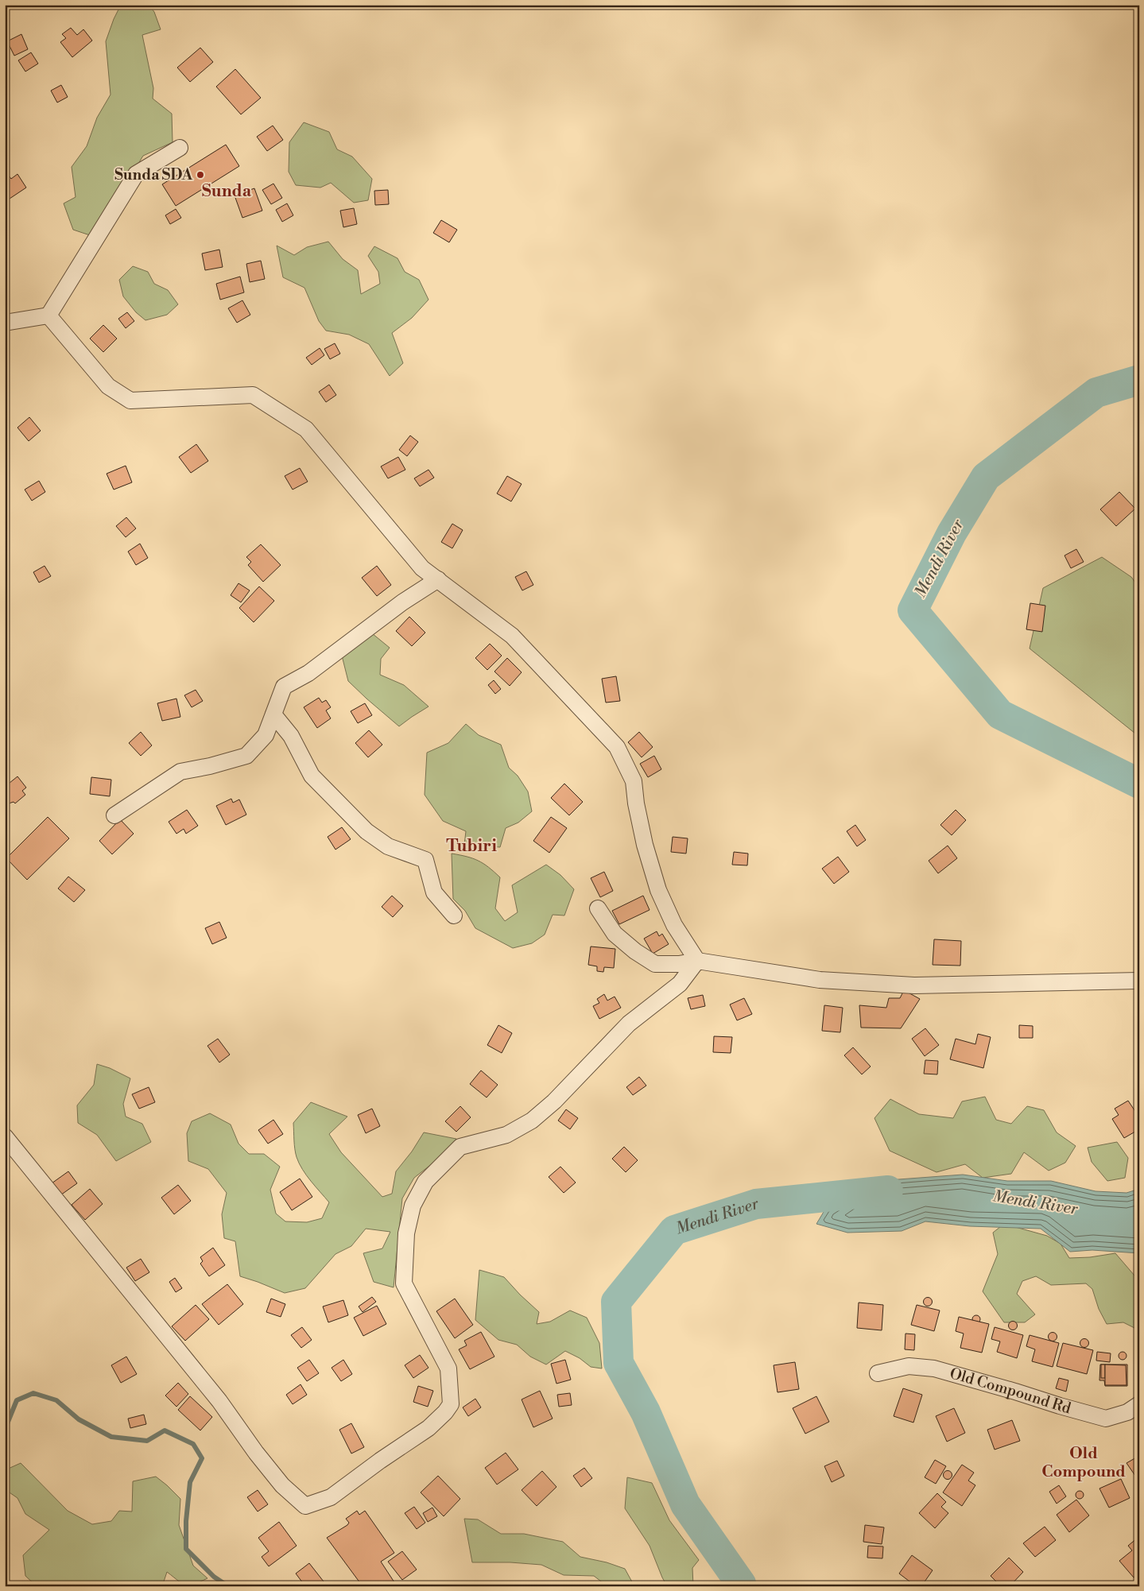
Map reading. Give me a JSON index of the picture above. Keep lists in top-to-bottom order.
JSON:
{
  "streets": {
    "street": ["Old Compound Rd"]
  },
  "districts": ["Sunda", "Tubiri", "Old Compound"],
  "water": ["Mendi River"],
  "places": ["Sunda SDA"]
}
